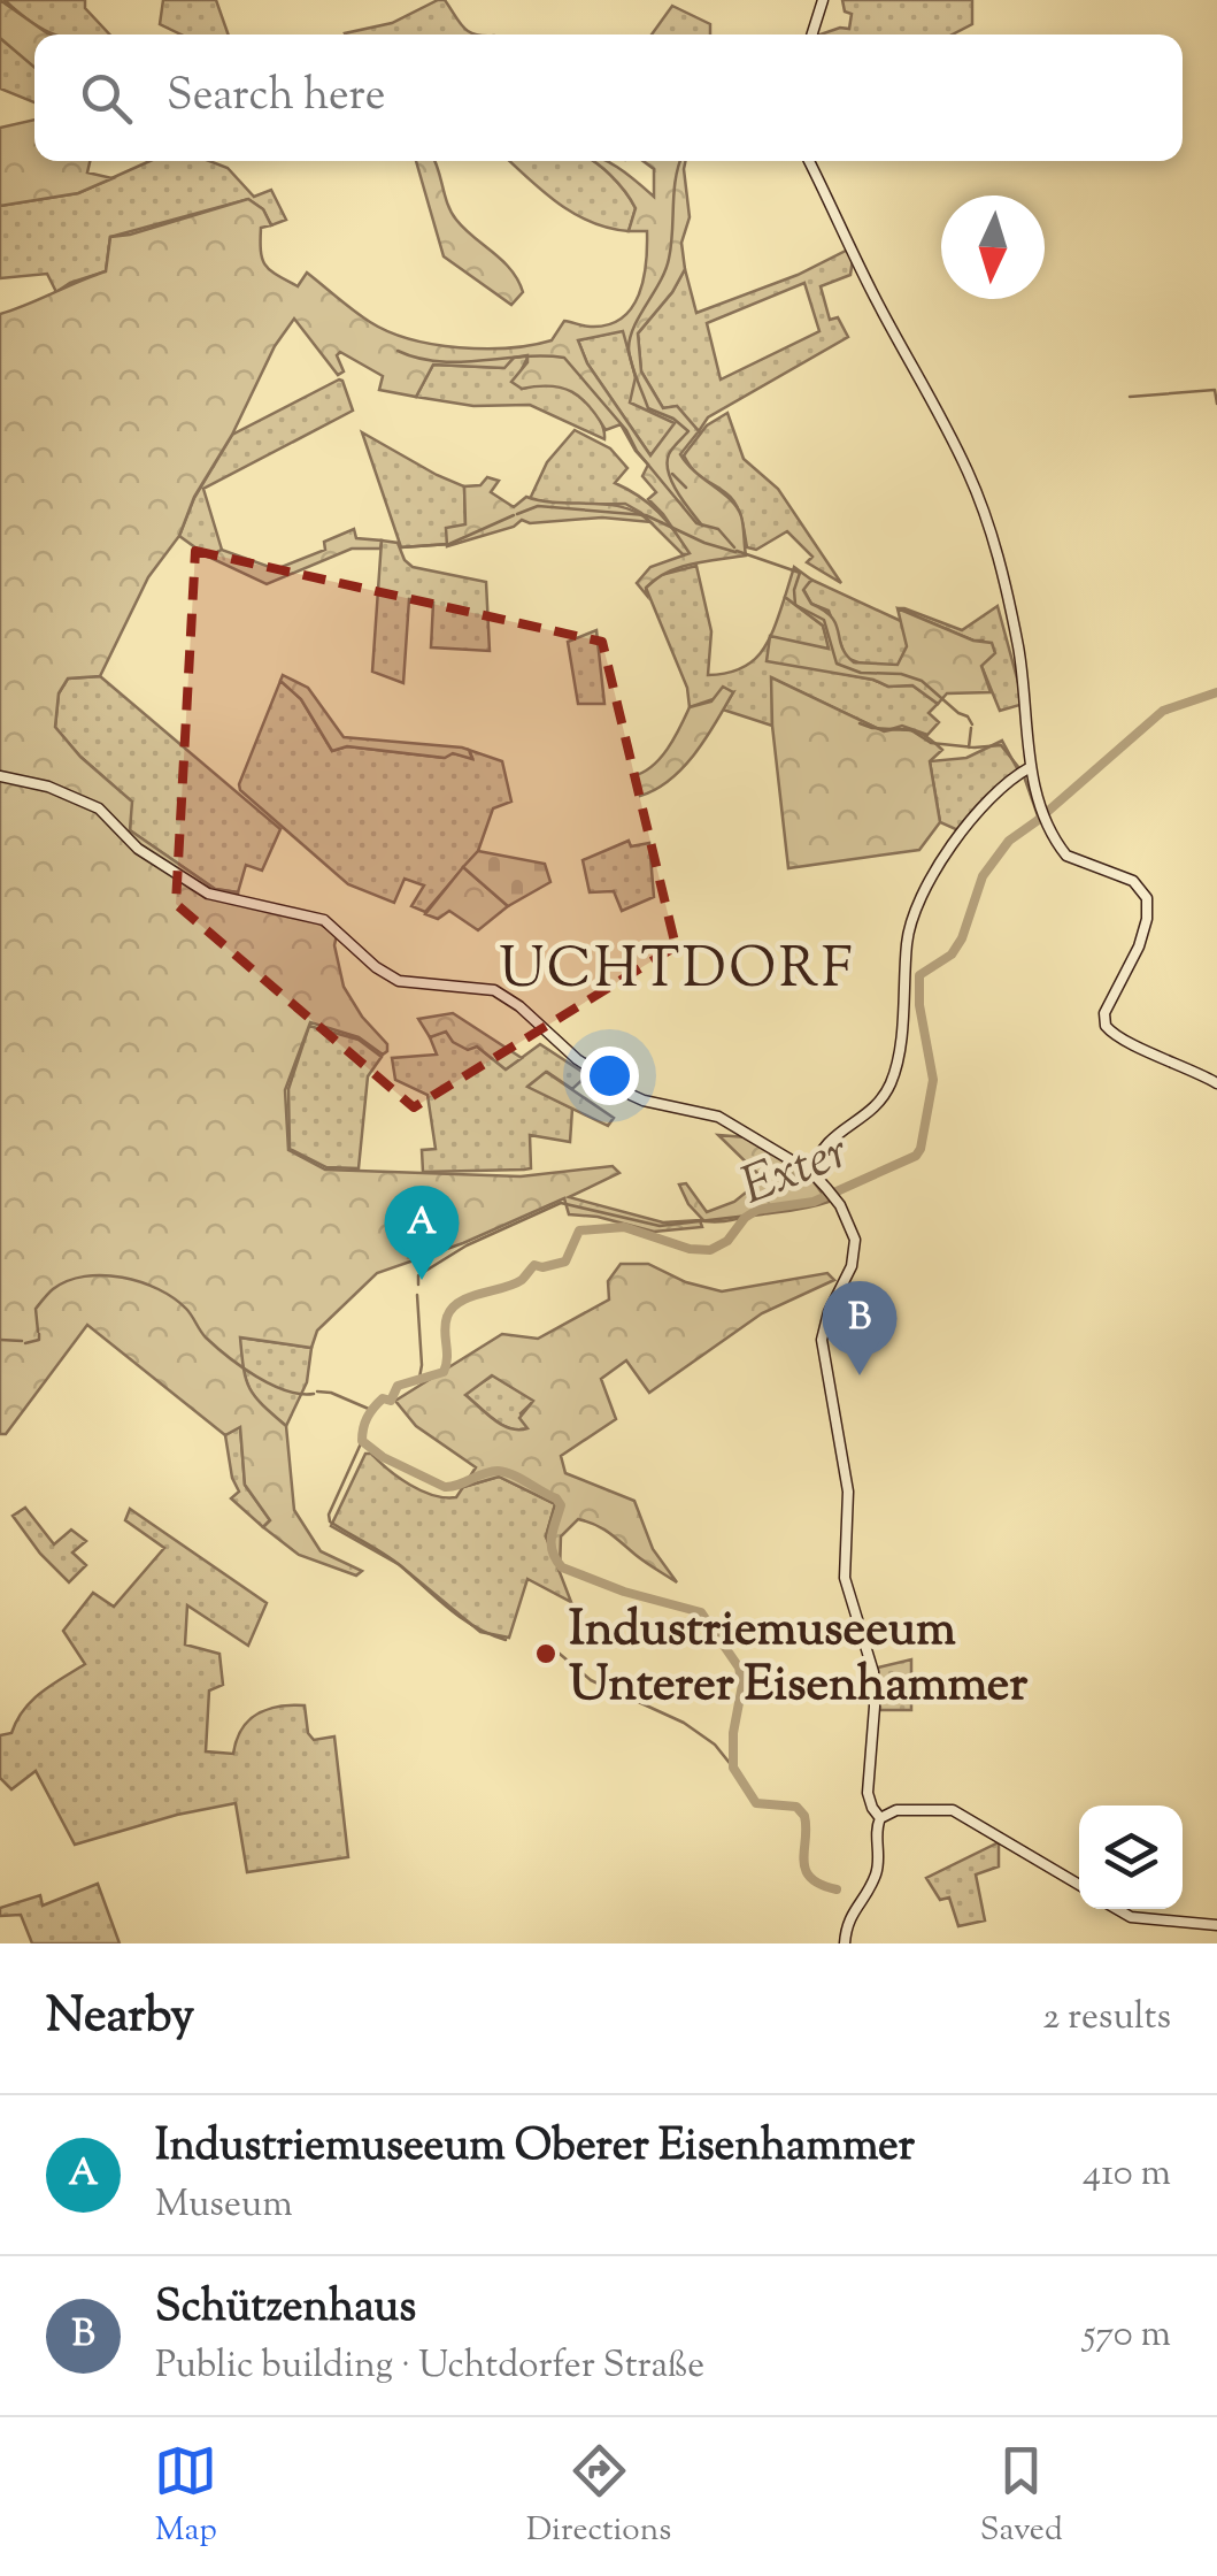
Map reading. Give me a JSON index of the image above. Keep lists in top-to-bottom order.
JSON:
{
  "districts": ["UCHTDORF"],
  "water": ["Exter"],
  "places": ["Industriemuseeum Unterer Eisenhammer"],
  "north": "bottom",
  "page": {
    "search": "Search here",
    "pins": ["A", "B"],
    "heading": ["Nearby", "2 results"],
    "list": [
      {
        "mark": "A",
        "name": "Industriemuseeum Oberer Eisenhammer",
        "note": "Museum",
        "value": "410 m"
      },
      {
        "mark": "B",
        "name": "Schützenhaus",
        "note": "Public building · Uchtdorfer Straße",
        "value": "570 m"
      }
    ],
    "nav": ["Map", "Directions", "Saved"]
  }
}
